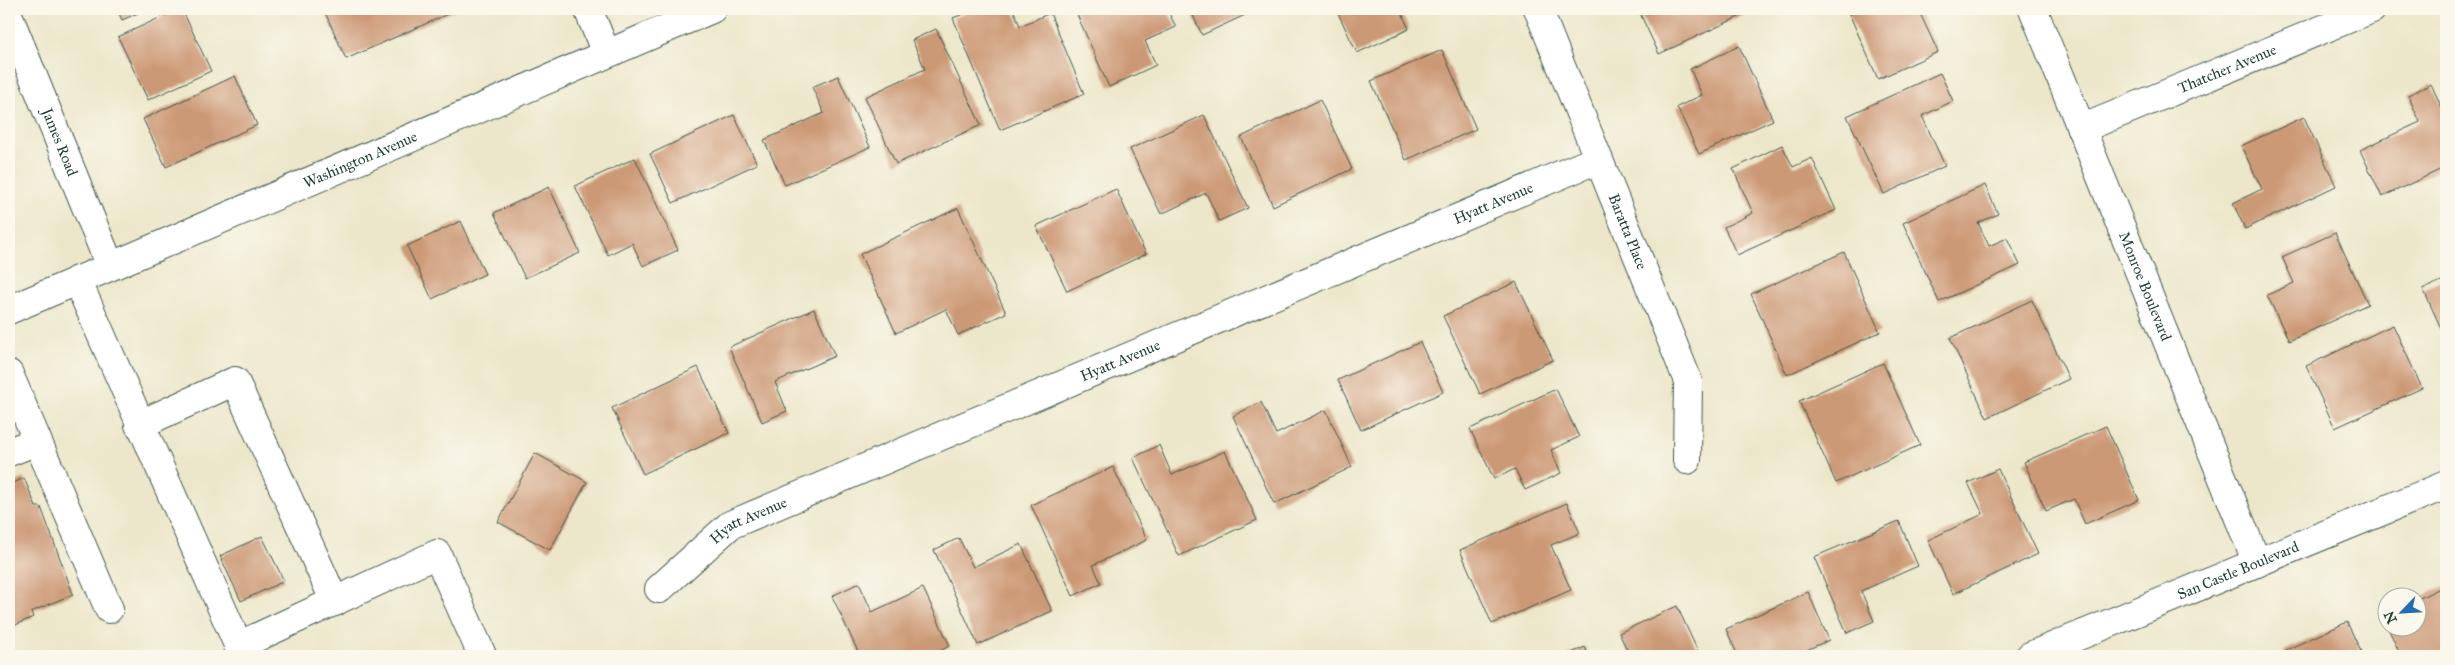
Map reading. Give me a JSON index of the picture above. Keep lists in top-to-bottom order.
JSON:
{
  "streets": {
    "street": [
      "Thatcher Avenue",
      "James Road",
      "Washington Avenue",
      "Hyatt Avenue",
      "Baratta Place",
      "Monroe Boulevard",
      "San Castle Boulevard"
    ]
  },
  "crossings": [
    ["Thatcher Avenue", "Monroe Boulevard"],
    ["James Road", "Washington Avenue"],
    ["Hyatt Avenue", "Baratta Place"],
    ["Monroe Boulevard", "San Castle Boulevard"]
  ],
  "north": "bottom left"
}
